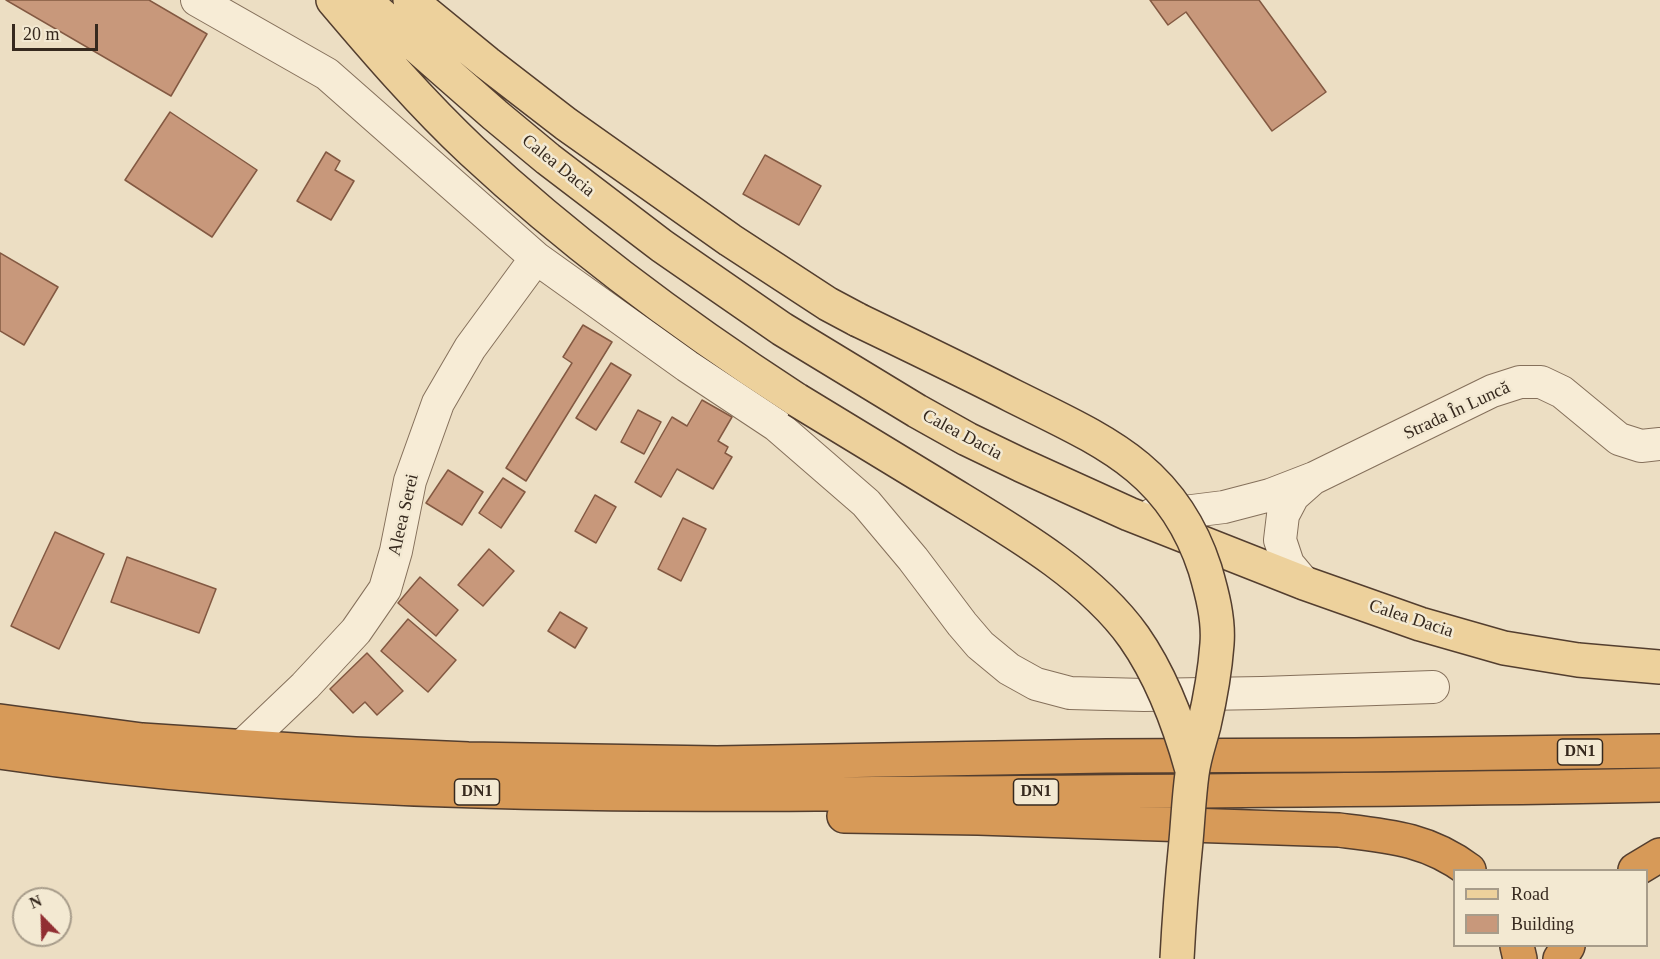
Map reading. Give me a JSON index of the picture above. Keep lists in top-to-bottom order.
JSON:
{
  "streets": {
    "highway": ["DN1"],
    "main road": ["Calea Dacia"],
    "street": ["Strada În Luncă", "Aleea Serei"]
  },
  "crossings": [
    ["Calea Dacia", "Strada În Luncă"],
    ["Aleea Serei", "DN1"]
  ],
  "legend": ["Road", "Building"],
  "scale_bar": "20 m",
  "north": "top left"
}
